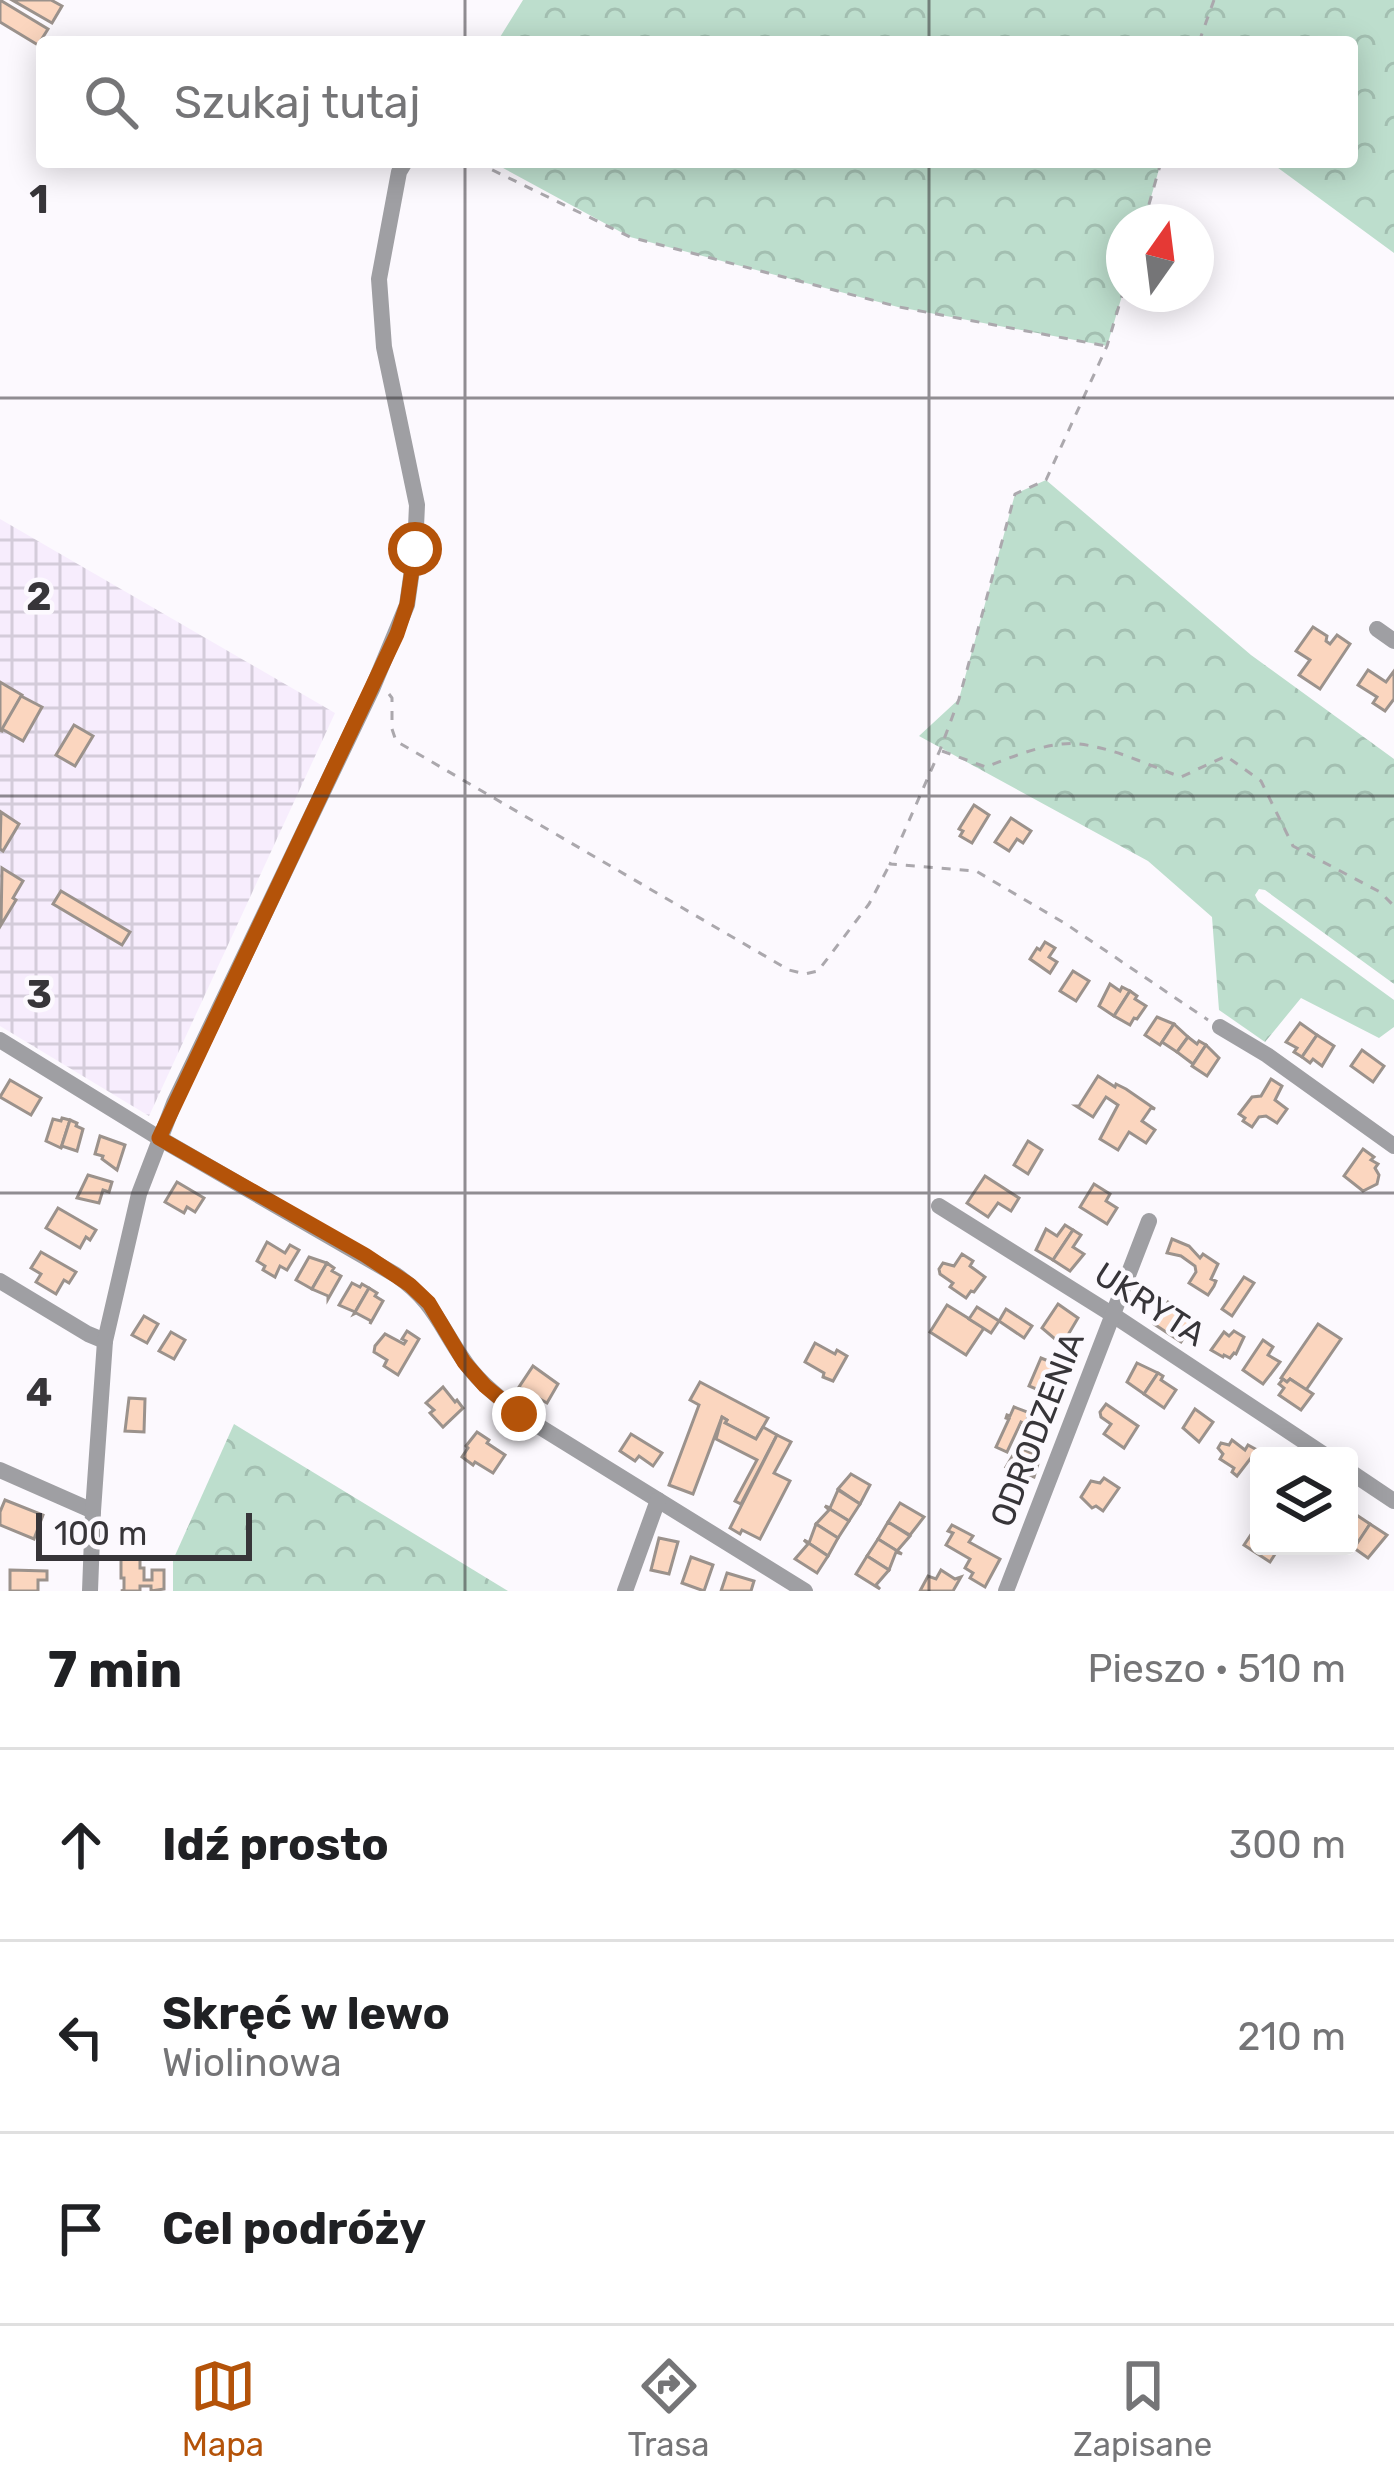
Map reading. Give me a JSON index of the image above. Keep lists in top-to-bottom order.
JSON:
{
  "streets": {
    "street": ["UKRYTA", "ODRODZENIA"]
  },
  "crossings": [
    ["UKRYTA", "ODRODZENIA"]
  ],
  "scale_bar": "100 m",
  "north": "top",
  "page": {
    "search": "Szukaj tutaj",
    "scale": "100 m",
    "heading": ["7 min", "Pieszo · 510 m"],
    "list": [
      ["Idź prosto", "300 m"],
      ["Skręć w lewo", "Wiolinowa", "210 m"],
      "Cel podróży"
    ],
    "nav": ["Mapa", "Trasa", "Zapisane"]
  },
  "grid": {
    "rows": [
      "1",
      "2",
      "3",
      "4"
    ]
  }
}
